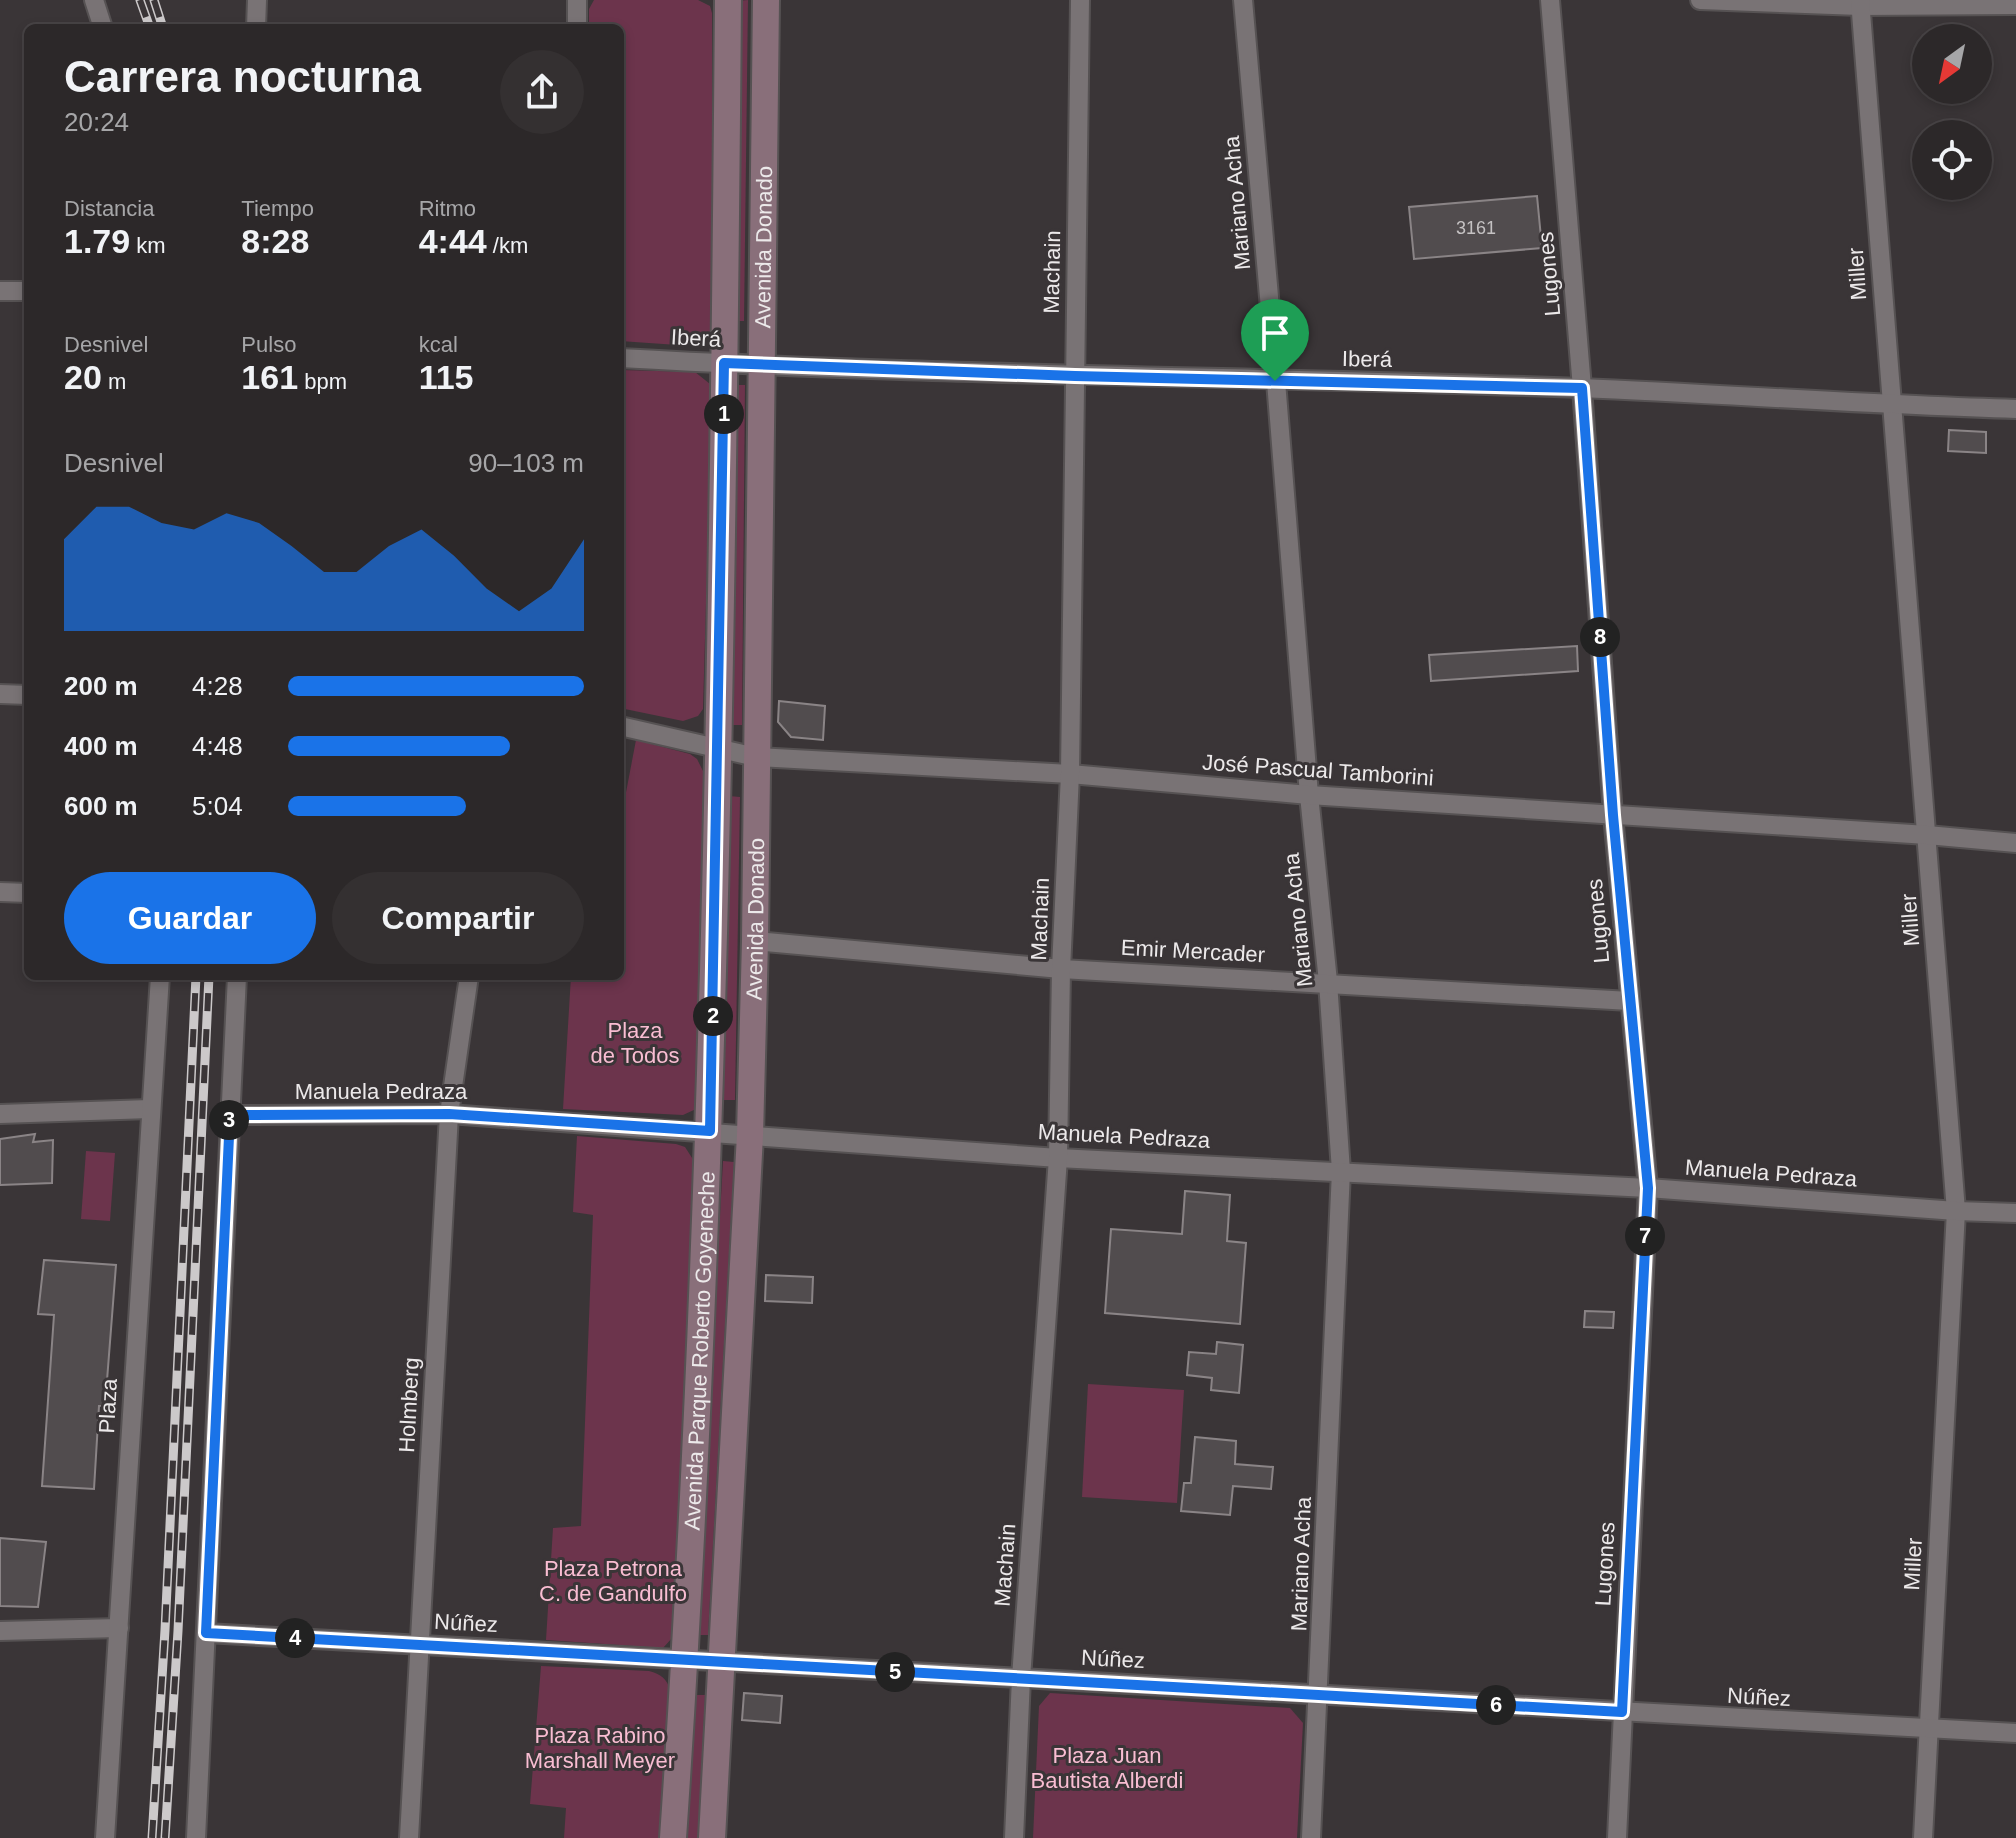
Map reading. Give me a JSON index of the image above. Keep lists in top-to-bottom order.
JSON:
{
  "streets": {
    "main road": ["Avenida Donado", "Avenida Parque Roberto Goyeneche"],
    "street": [
      "Mariano Acha",
      "Machain",
      "Lugones",
      "Miller",
      "Iberá",
      "José Pascual Tamborini",
      "Emir Mercader",
      "Manuela Pedraza",
      "Holmberg",
      "Plaza",
      "Núñez"
    ]
  },
  "crossings": [
    ["Mariano Acha", "Iberá"],
    ["Mariano Acha", "José Pascual Tamborini"],
    ["Mariano Acha", "Emir Mercader"],
    ["Mariano Acha", "Manuela Pedraza"],
    ["Mariano Acha", "Núñez"],
    ["Avenida Donado", "Iberá"],
    ["Avenida Donado", "José Pascual Tamborini"],
    ["Avenida Donado", "Emir Mercader"],
    ["Avenida Donado", "Manuela Pedraza"],
    ["Avenida Donado", "Núñez"],
    ["Machain", "Iberá"],
    ["Machain", "José Pascual Tamborini"],
    ["Machain", "Emir Mercader"],
    ["Machain", "Manuela Pedraza"],
    ["Machain", "Núñez"],
    ["Lugones", "Iberá"],
    ["Lugones", "José Pascual Tamborini"],
    ["Lugones", "Emir Mercader"],
    ["Lugones", "Manuela Pedraza"],
    ["Lugones", "Núñez"],
    ["Miller", "Iberá"],
    ["Miller", "José Pascual Tamborini"],
    ["Miller", "Manuela Pedraza"],
    ["Miller", "Núñez"],
    ["Iberá", "Avenida Parque Roberto Goyeneche"],
    ["José Pascual Tamborini", "Avenida Parque Roberto Goyeneche"],
    ["Manuela Pedraza", "Avenida Parque Roberto Goyeneche"],
    ["Manuela Pedraza", "Holmberg"],
    ["Avenida Parque Roberto Goyeneche", "Núñez"],
    ["Holmberg", "Núñez"]
  ],
  "parks": [
    "Plaza de Todos",
    "Plaza Petrona C. de Gandulfo",
    "Plaza Rabino Marshall Meyer",
    "Plaza Juan Bautista Alberdi"
  ],
  "house_numbers": ["3161"],
  "north": "bottom left",
  "page": {
    "heading": ["Carrera nocturna", "20:24"],
    "stats": [
      ["Distancia", "1.79 km"],
      ["Tiempo", "8:28"],
      ["Ritmo", "4:44 /km"],
      ["Desnivel", "20 m"],
      ["Pulso", "161 bpm"],
      ["kcal", "115"]
    ],
    "pins": [
      "1",
      "8",
      "2",
      "3",
      "7",
      "4",
      "5",
      "6"
    ],
    "chart": ["Desnivel", "90–103 m"],
    "list": [
      {
        "name": "200 m",
        "note": "4:28"
      },
      {
        "name": "400 m",
        "note": "4:48"
      },
      {
        "name": "600 m",
        "note": "5:04"
      }
    ],
    "buttons": ["Guardar", "Compartir"]
  }
}
